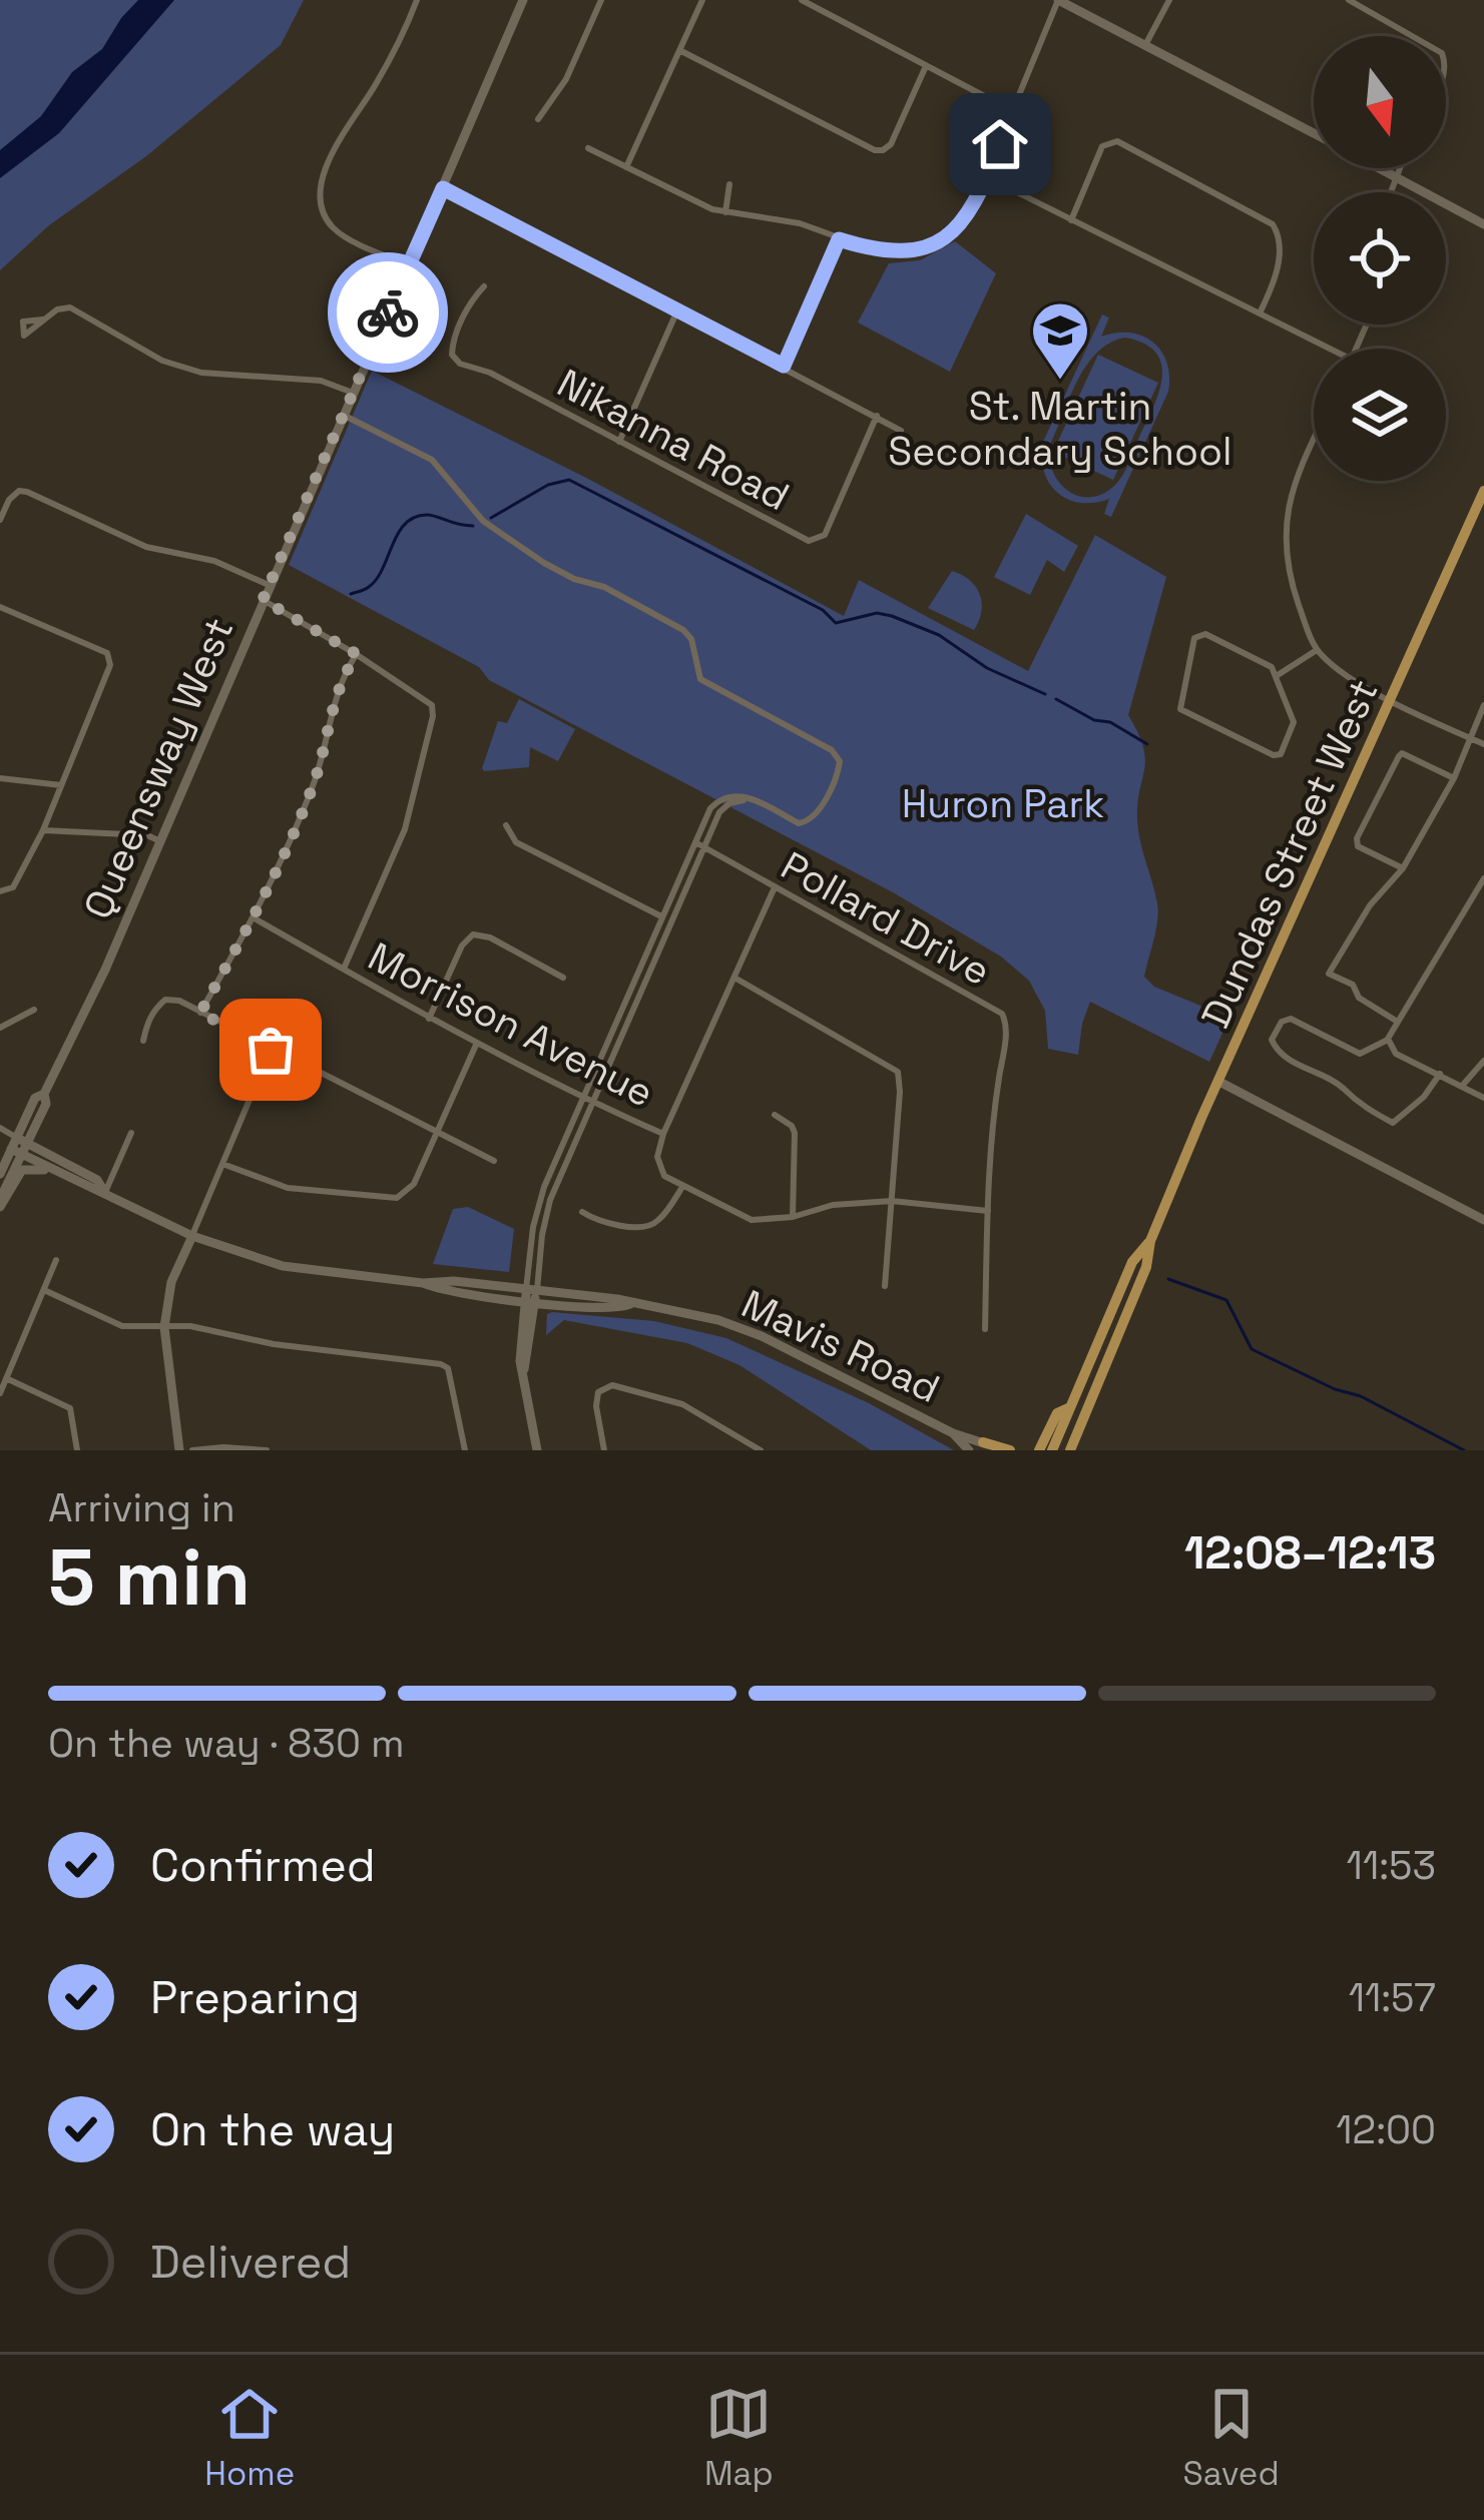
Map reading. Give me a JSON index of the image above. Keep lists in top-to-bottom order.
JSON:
{
  "streets": {
    "main road": ["Dundas Street West"],
    "street": [
      "Nikanna Road",
      "Queensway West",
      "Pollard Drive",
      "Morrison Avenue",
      "Mavis Road"
    ]
  },
  "crossings": [
    ["Queensway West", "Mavis Road"]
  ],
  "parks": ["Huron Park"],
  "places": {
    "school or university": ["St. Martin Secondary School"]
  },
  "north": "bottom",
  "page": {
    "heading": ["5 min", "Arriving in", "12:08–12:13"],
    "bar": "On the way · 830 m",
    "list": [
      ["Confirmed", "11:53"],
      ["Preparing", "11:57"],
      ["On the way", "12:00"],
      "Delivered"
    ],
    "tabs": ["Home", "Map", "Saved"]
  }
}
